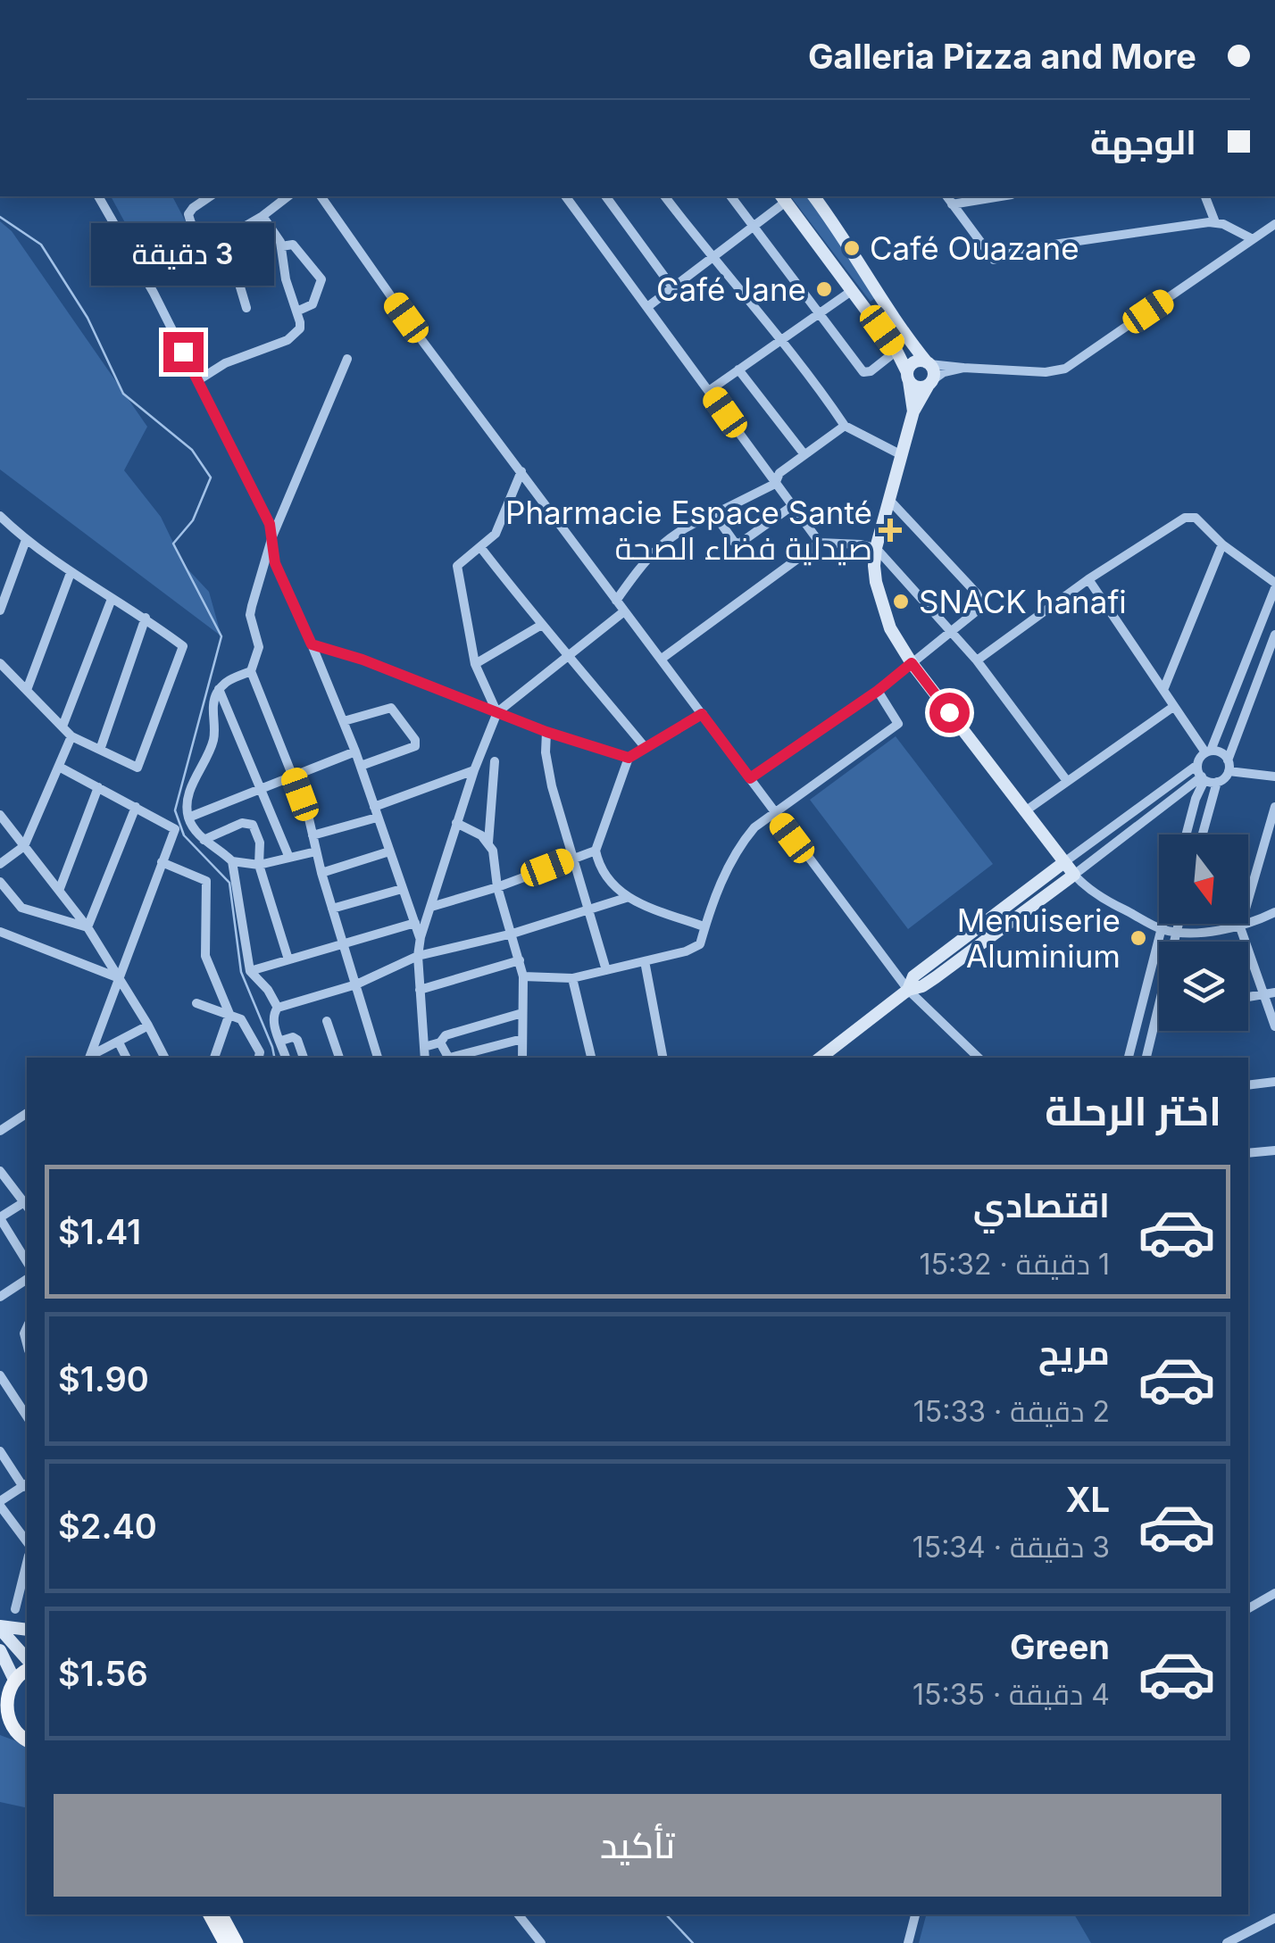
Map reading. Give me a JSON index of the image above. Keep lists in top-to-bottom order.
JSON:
{
  "places": {
    "other": [
      "Café Ouazane",
      "Café Jane",
      "SNACK hanafi",
      "Menuiserie Aluminium"
    ],
    "health": ["Pharmacie Espace Santé صيدلية فضاء الصحة"]
  },
  "north": "bottom",
  "page": {
    "banner": ["Galleria Pizza and More", "الوجهة"],
    "bubble": "3 دقيقة",
    "heading": "اختر الرحلة",
    "list": [
      {
        "name": "اقتصادي",
        "note": "1 دقيقة · 15:32",
        "value": "$1.41"
      },
      {
        "name": "مريح",
        "note": "2 دقيقة · 15:33",
        "value": "$1.90"
      },
      {
        "name": "XL",
        "note": "3 دقيقة · 15:34",
        "value": "$2.40"
      },
      {
        "name": "Green",
        "note": "4 دقيقة · 15:35",
        "value": "$1.56"
      }
    ],
    "buttons": "تأكيد"
  }
}
